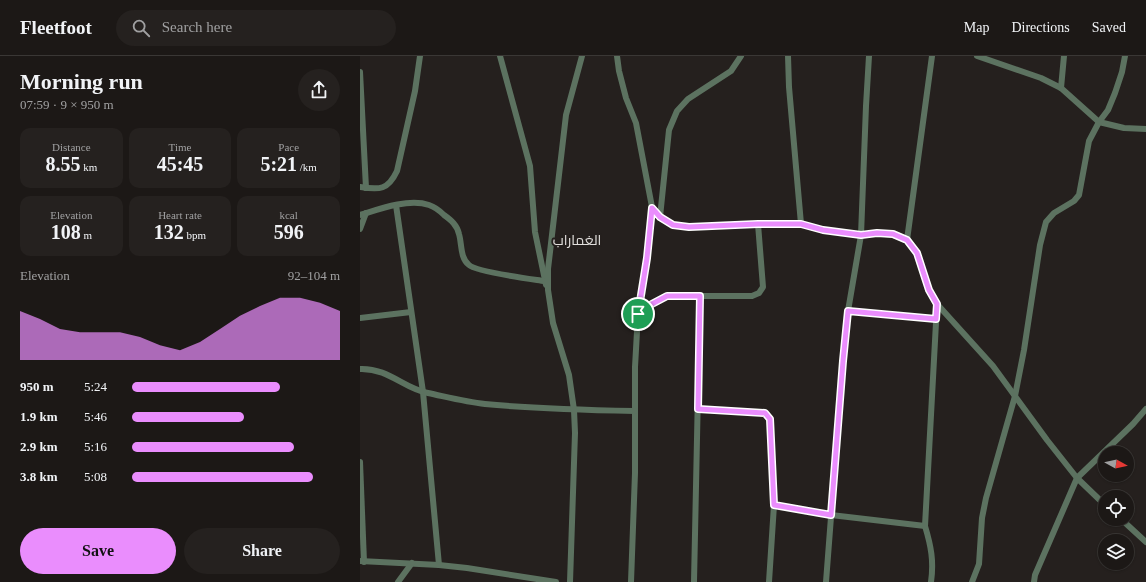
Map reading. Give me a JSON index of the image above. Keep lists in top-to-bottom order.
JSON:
{
  "districts": ["الغماراب"],
  "north": "right",
  "page": {
    "header": "Fleetfoot",
    "search": "Search here",
    "nav": ["Map", "Directions", "Saved"],
    "heading": ["Morning run", "07:59 · 9 × 950 m"],
    "stats": [
      ["Distance", "8.55 km"],
      ["Time", "45:45"],
      ["Pace", "5:21 /km"],
      ["Elevation", "108 m"],
      ["Heart rate", "132 bpm"],
      ["kcal", "596"]
    ],
    "chart": ["Elevation", "92–104 m"],
    "list": [
      {
        "name": "950 m",
        "note": "5:24"
      },
      {
        "name": "1.9 km",
        "note": "5:46"
      },
      {
        "name": "2.9 km",
        "note": "5:16"
      },
      {
        "name": "3.8 km",
        "note": "5:08"
      }
    ],
    "buttons": ["Save", "Share"]
  }
}
